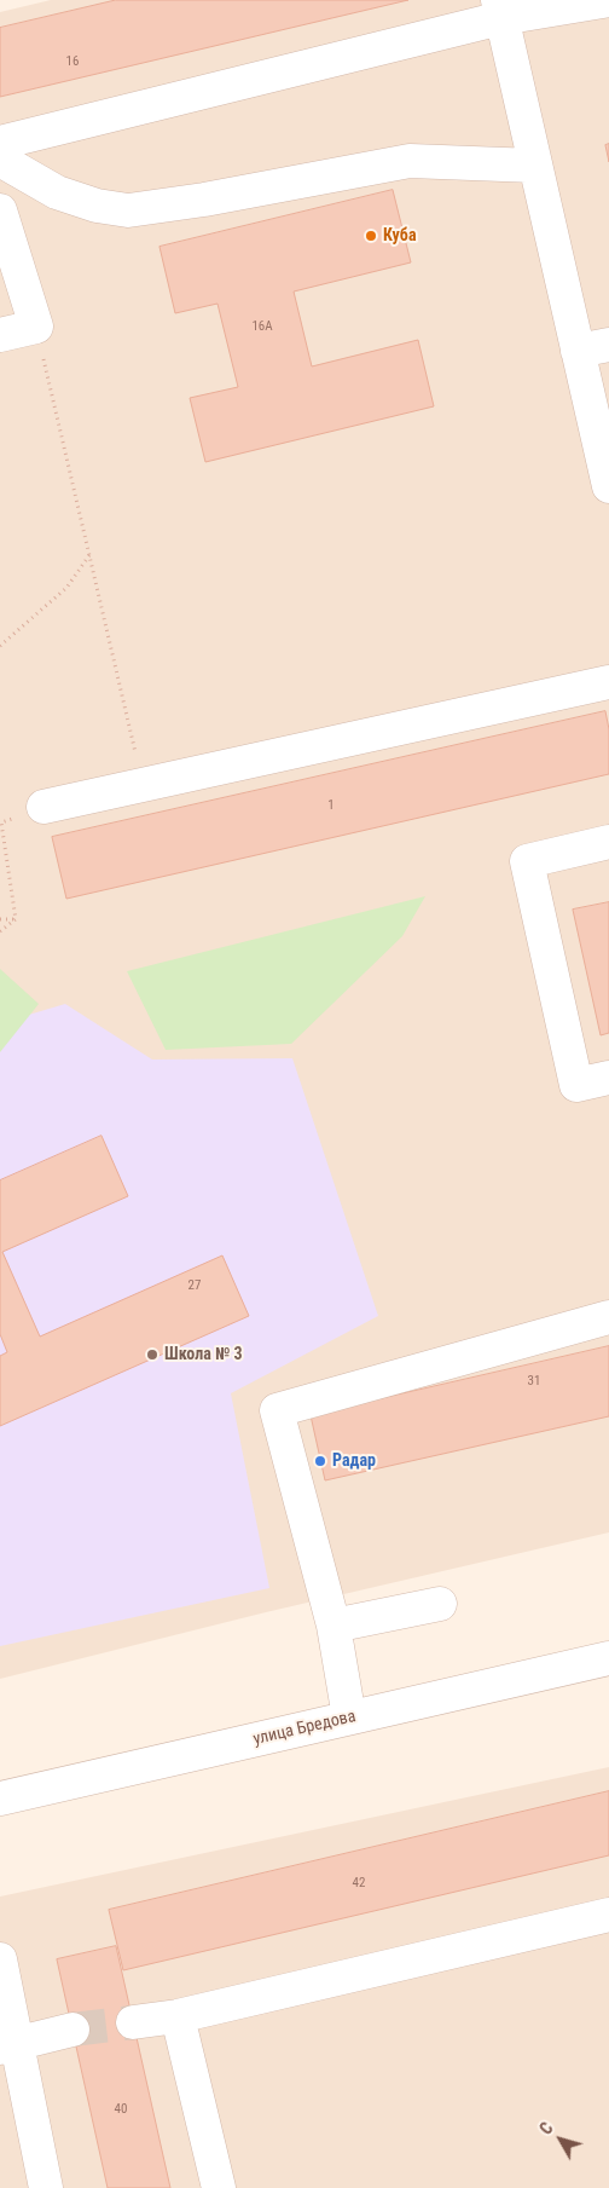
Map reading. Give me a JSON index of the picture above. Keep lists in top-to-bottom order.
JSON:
{
  "streets": {
    "street": ["улица Бредова"]
  },
  "places": ["Куба", "Школа № 3", "Радар"],
  "house_numbers": [
    "16",
    "16А",
    "1",
    "27",
    "31",
    "42",
    "40"
  ],
  "north": "top left"
}
